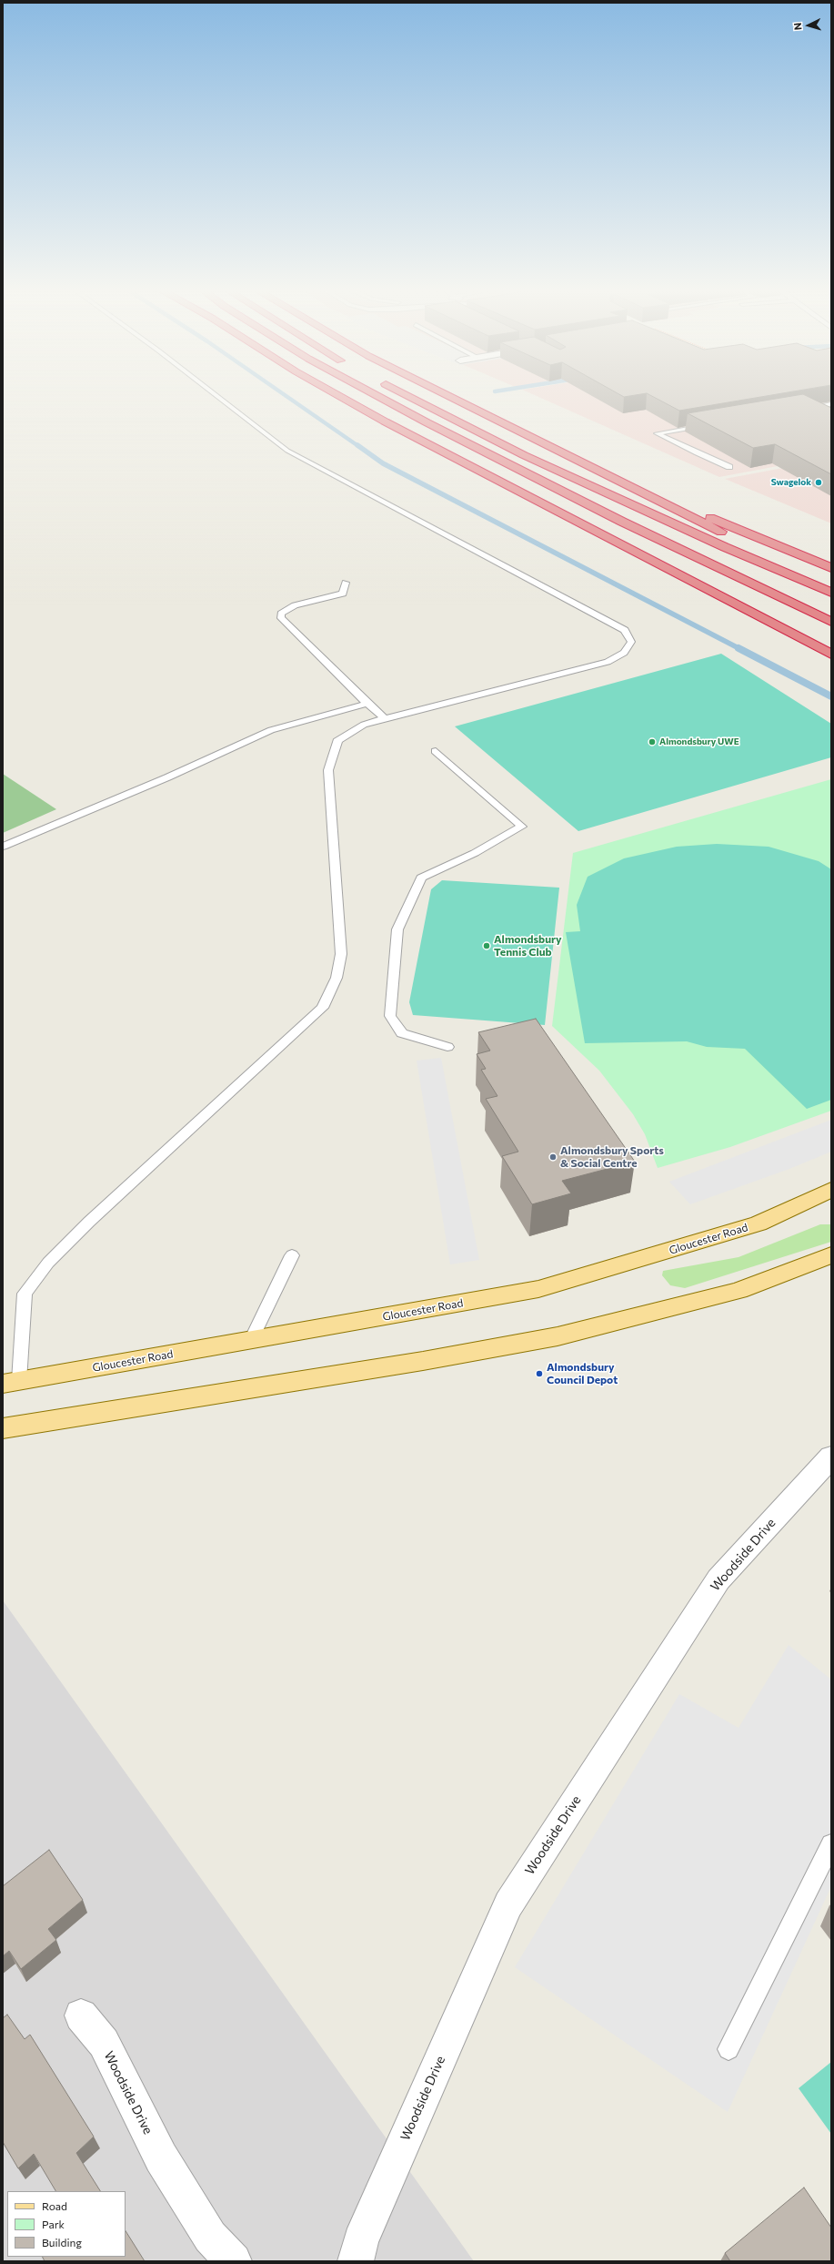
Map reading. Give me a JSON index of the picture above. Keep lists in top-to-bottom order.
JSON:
{
  "streets": {
    "main road": ["Gloucester Road"],
    "street": ["Woodside Drive"]
  },
  "places": [
    "Swagelok",
    "Almondsbury UWE",
    "Almondsbury Tennis Club",
    "Almondsbury Sports & Social Centre",
    "Almondsbury Council Depot"
  ],
  "legend": ["Road", "Park", "Building"],
  "north": "left"
}
